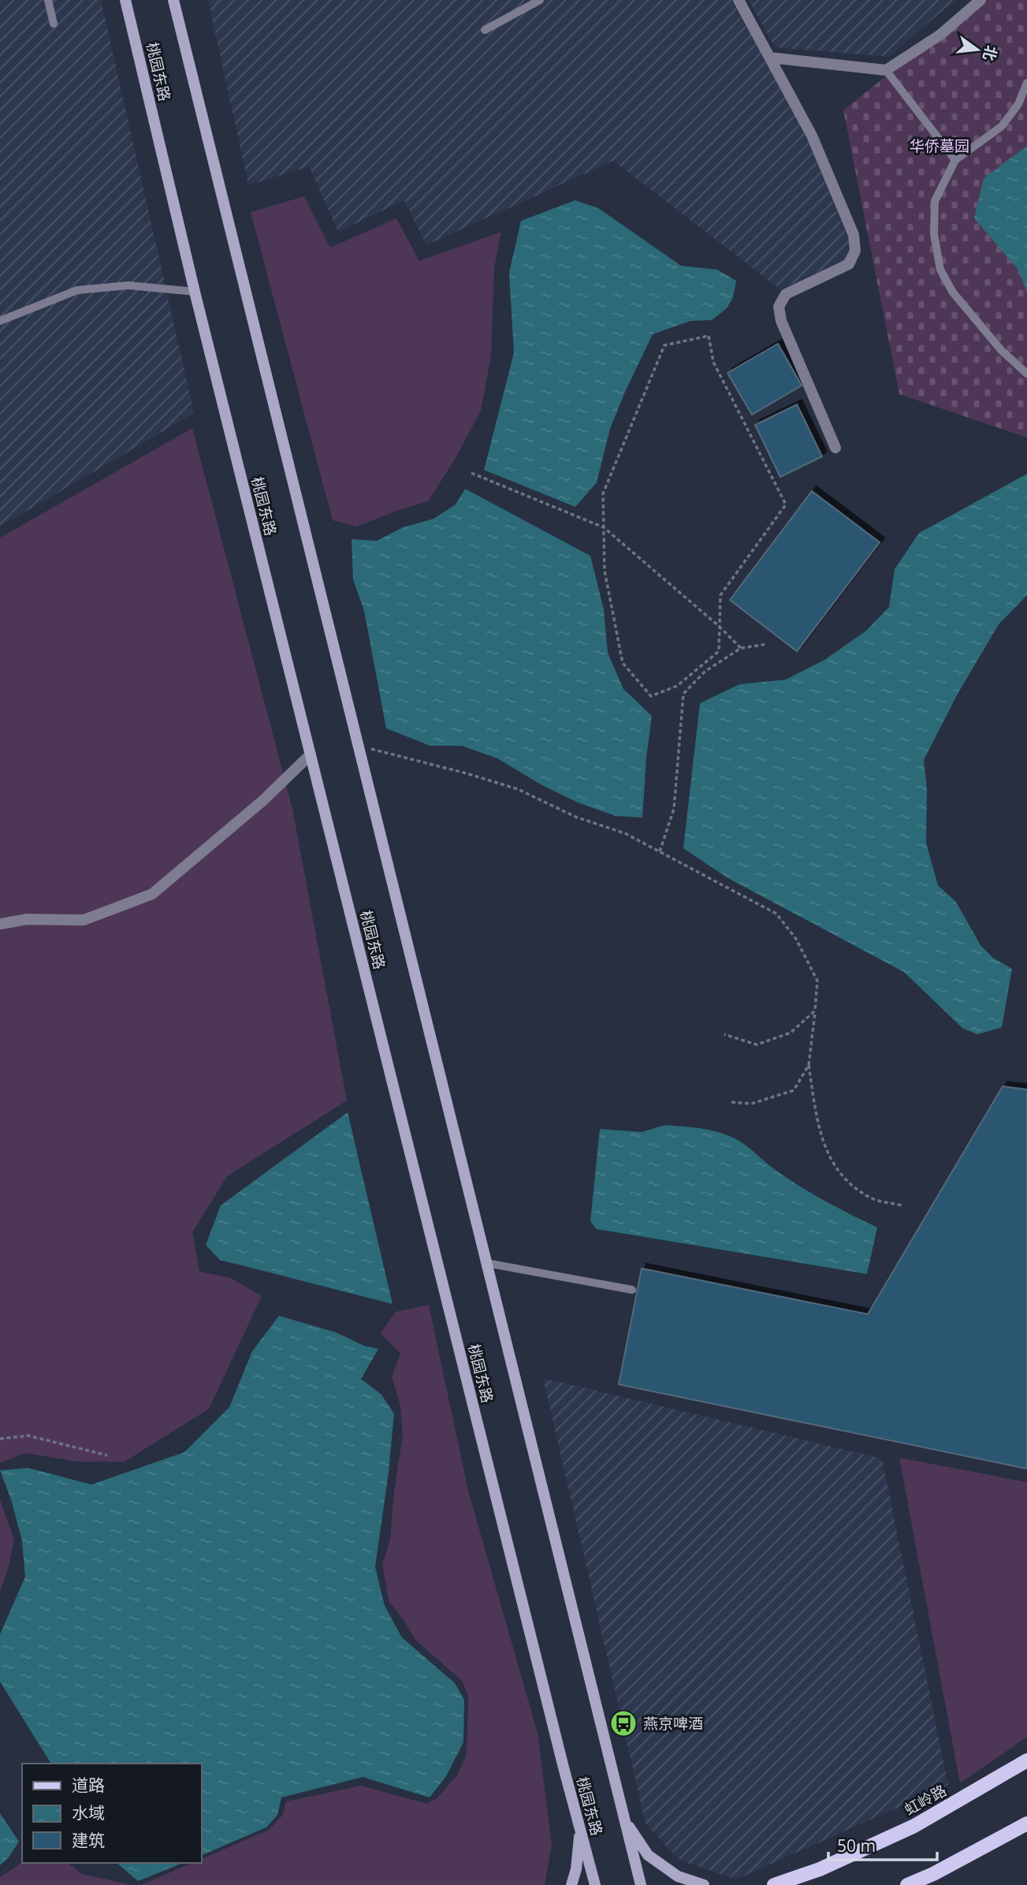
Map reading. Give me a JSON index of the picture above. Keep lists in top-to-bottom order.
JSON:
{
  "streets": {
    "main road": ["桃园东路", "虹岭路"]
  },
  "parks": ["华侨墓园"],
  "places": {
    "bus stop": ["燕京啤酒"]
  },
  "legend": ["道路", "水域", "建筑"],
  "scale_bar": "50 m",
  "north": "right"
}
